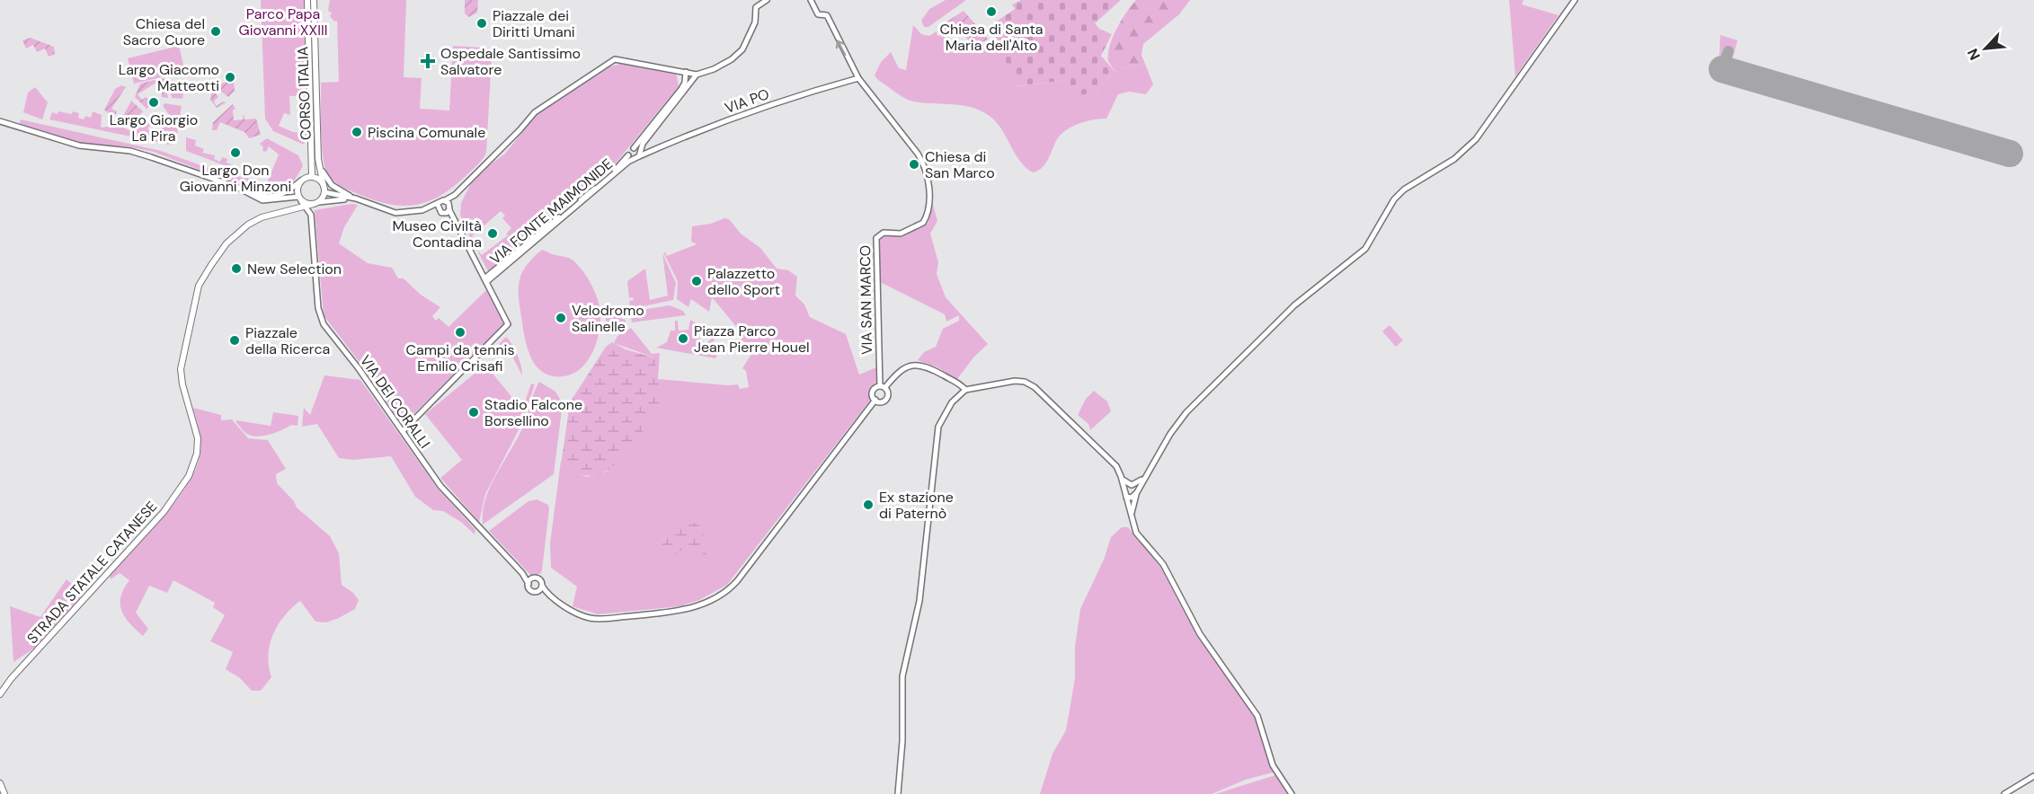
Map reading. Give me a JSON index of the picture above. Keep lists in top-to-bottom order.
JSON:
{
  "streets": {
    "main road": ["CORSO ITALIA", "STRADA STATALE CATANESE"],
    "street": [
      "VIA PO",
      "VIA FONTE MAIMONIDE",
      "VIA SAN MARCO",
      "VIA DEI CORALLI"
    ]
  },
  "crossings": [
    ["VIA PO", "VIA FONTE MAIMONIDE"],
    ["VIA PO", "VIA SAN MARCO"]
  ],
  "parks": ["Parco Papa Giovanni XXIII"],
  "places": {
    "other": [
      "Chiesa di Santa Maria dell'Alto",
      "Piazzale dei Diritti Umani",
      "Chiesa del Sacro Cuore",
      "Largo Giacomo Matteotti",
      "Largo Giorgio La Pira",
      "Piscina Comunale",
      "Largo Don Giovanni Minzoni",
      "Chiesa di San Marco",
      "Museo Civiltà Contadina",
      "New Selection",
      "Palazzetto dello Sport",
      "Velodromo Salinelle",
      "Campi da tennis Emilio Crisafi",
      "Piazza Parco Jean Pierre Houel",
      "Piazzale della Ricerca",
      "Stadio Falcone Borsellino",
      "Ex stazione di Paternò"
    ],
    "health": ["Ospedale Santissimo Salvatore"]
  },
  "north": "bottom left"
}
